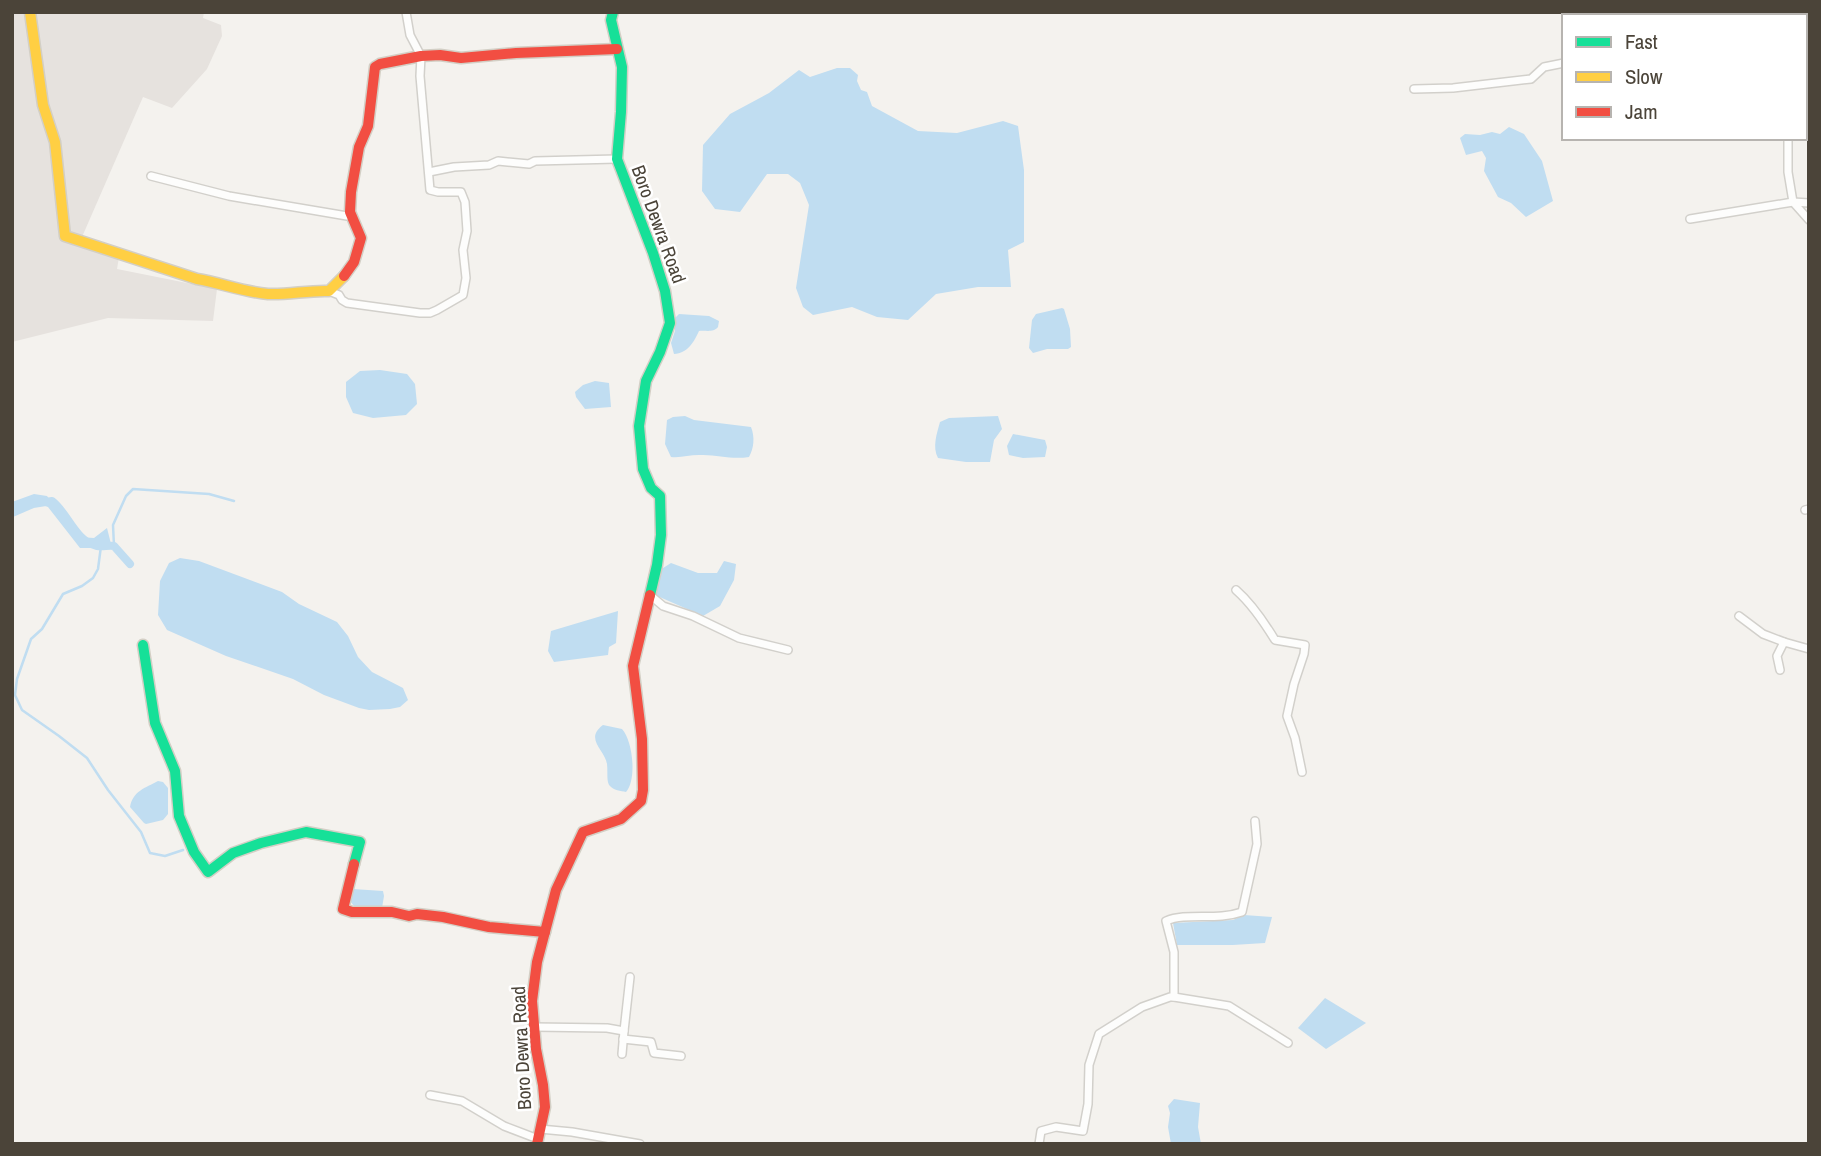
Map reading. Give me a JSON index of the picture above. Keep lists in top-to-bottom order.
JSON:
{
  "streets": {
    "street": ["Boro Dewra Road"]
  },
  "legend": ["Fast", "Slow", "Jam"]
}
